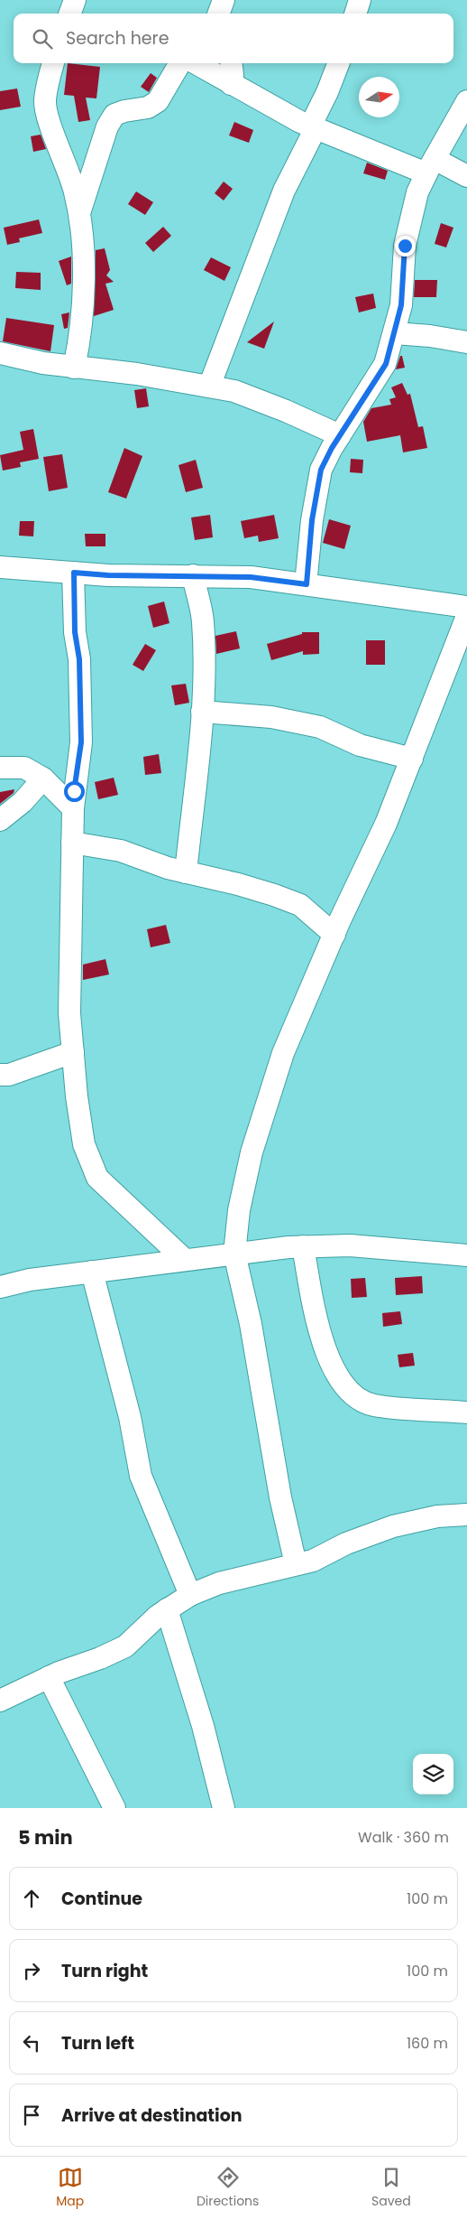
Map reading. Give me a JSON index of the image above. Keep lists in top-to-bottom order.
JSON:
{
  "north": "right",
  "page": {
    "search": "Search here",
    "heading": ["5 min", "Walk · 360 m"],
    "list": [
      ["Continue", "100 m"],
      ["Turn right", "100 m"],
      ["Turn left", "160 m"],
      "Arrive at destination"
    ],
    "nav": ["Map", "Directions", "Saved"]
  }
}
